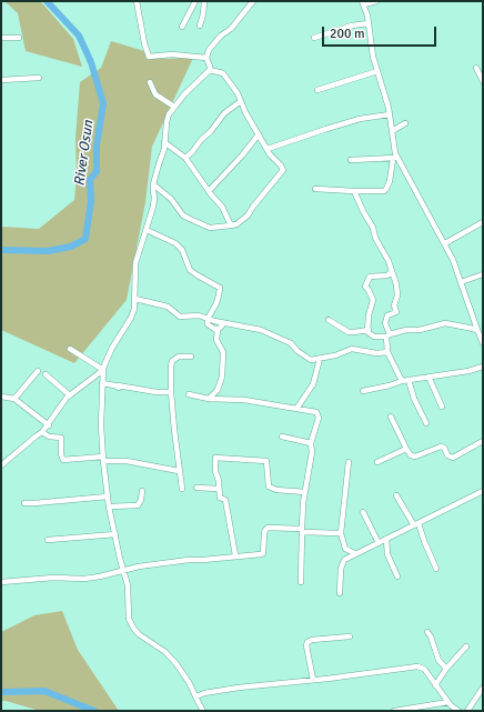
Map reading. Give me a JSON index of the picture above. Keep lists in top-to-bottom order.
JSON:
{
  "water": ["River Osun"],
  "scale_bar": "200 m"
}
